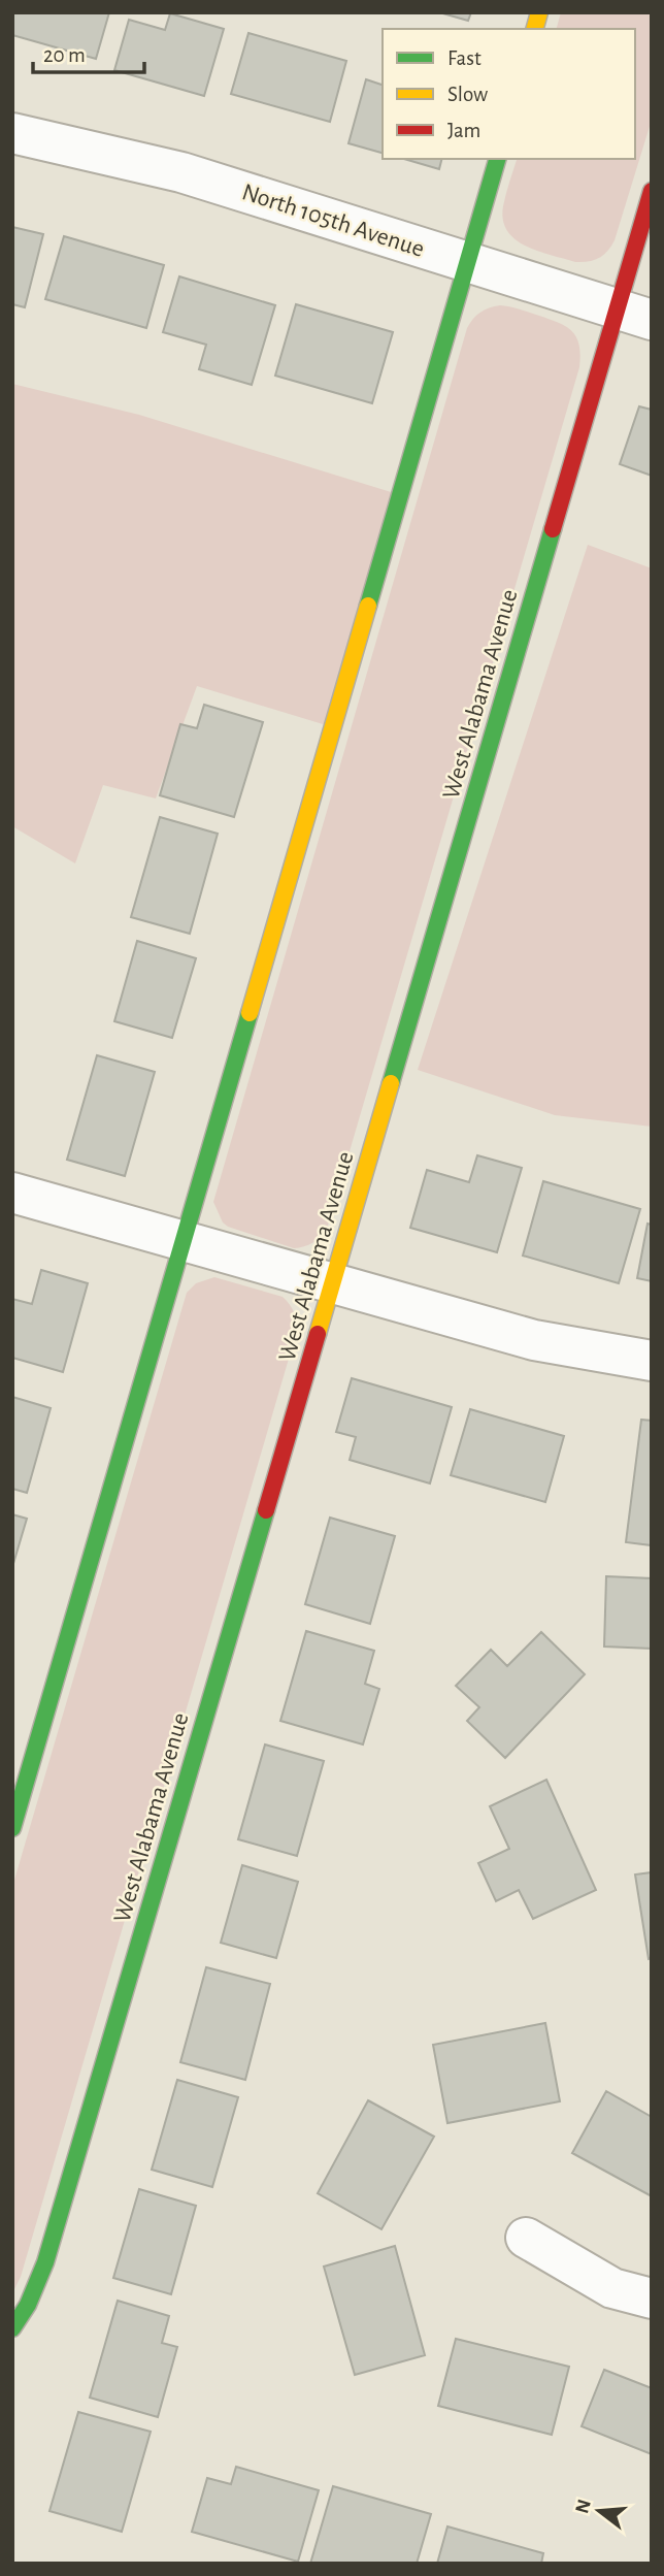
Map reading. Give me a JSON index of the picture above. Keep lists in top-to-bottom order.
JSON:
{
  "streets": {
    "street": ["North 105th Avenue", "West Alabama Avenue"]
  },
  "crossings": [
    ["North 105th Avenue", "West Alabama Avenue"]
  ],
  "legend": ["Fast", "Slow", "Jam"],
  "scale_bar": "20 m",
  "north": "left"
}
